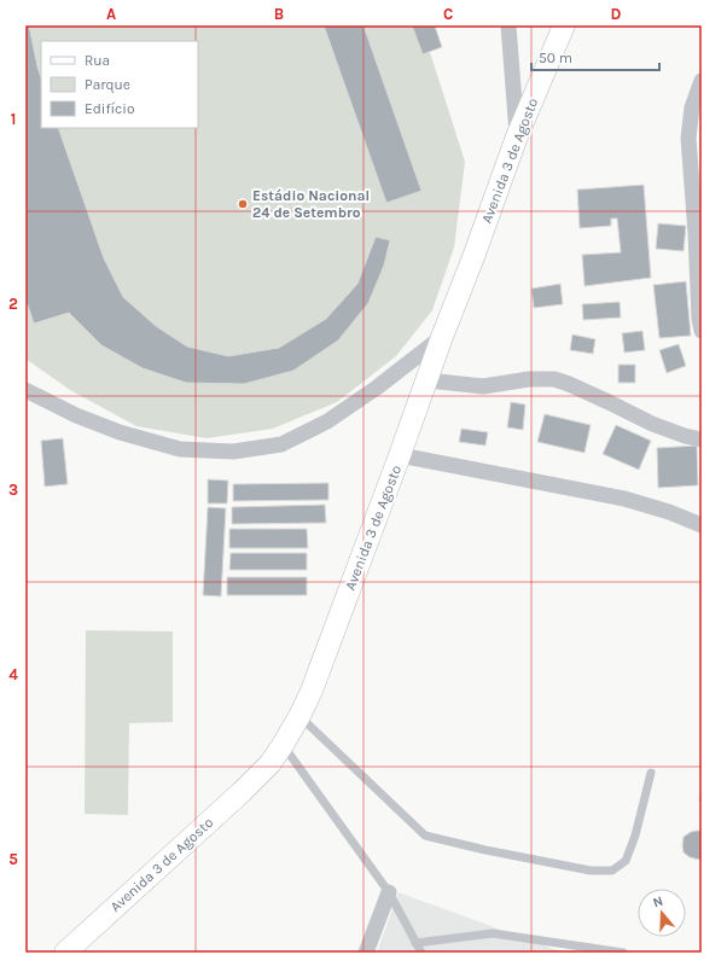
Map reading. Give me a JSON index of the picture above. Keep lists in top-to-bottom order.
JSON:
{
  "streets": {
    "street": ["Avenida 3 de Agosto"]
  },
  "places": ["Estádio Nacional 24 de Setembro"],
  "legend": ["Rua", "Parque", "Edifício"],
  "scale_bar": "50 m",
  "north": "top",
  "grid": {
    "columns": [
      "A",
      "B",
      "C",
      "D"
    ],
    "rows": [
      "1",
      "2",
      "3",
      "4",
      "5"
    ]
  }
}
